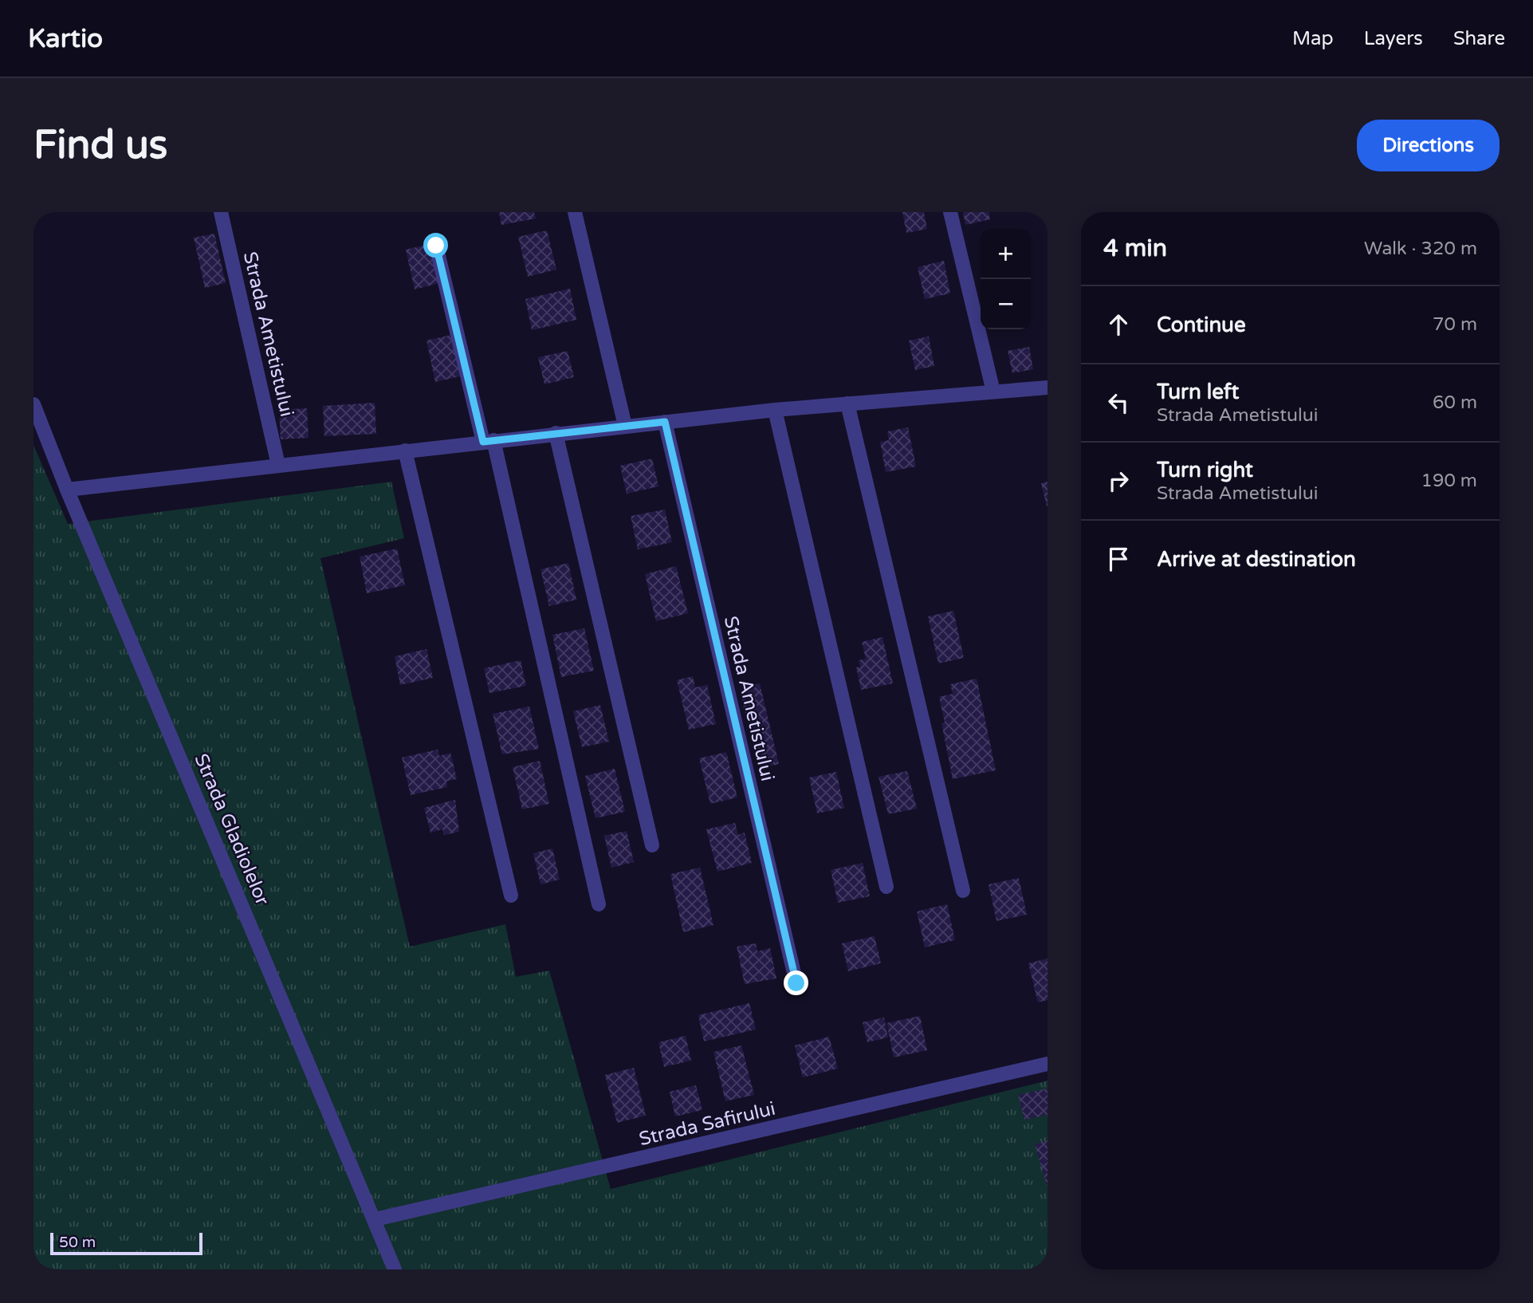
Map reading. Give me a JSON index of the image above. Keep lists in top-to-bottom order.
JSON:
{
  "streets": {
    "street": ["Strada Ametistului", "Strada Gladiolelor", "Strada Safirului"]
  },
  "crossings": [
    ["Strada Gladiolelor", "Strada Safirului"]
  ],
  "scale_bar": "50 m",
  "page": {
    "header": "Kartio",
    "nav": ["Map", "Layers", "Share"],
    "buttons": "Directions",
    "title": "Find us",
    "heading": ["4 min", "Walk · 320 m"],
    "map_buttons": ["+", "−"],
    "list": [
      ["Continue", "70 m"],
      ["Turn left", "Strada Ametistului", "60 m"],
      ["Turn right", "Strada Ametistului", "190 m"],
      "Arrive at destination"
    ],
    "scale": "50 m"
  }
}
